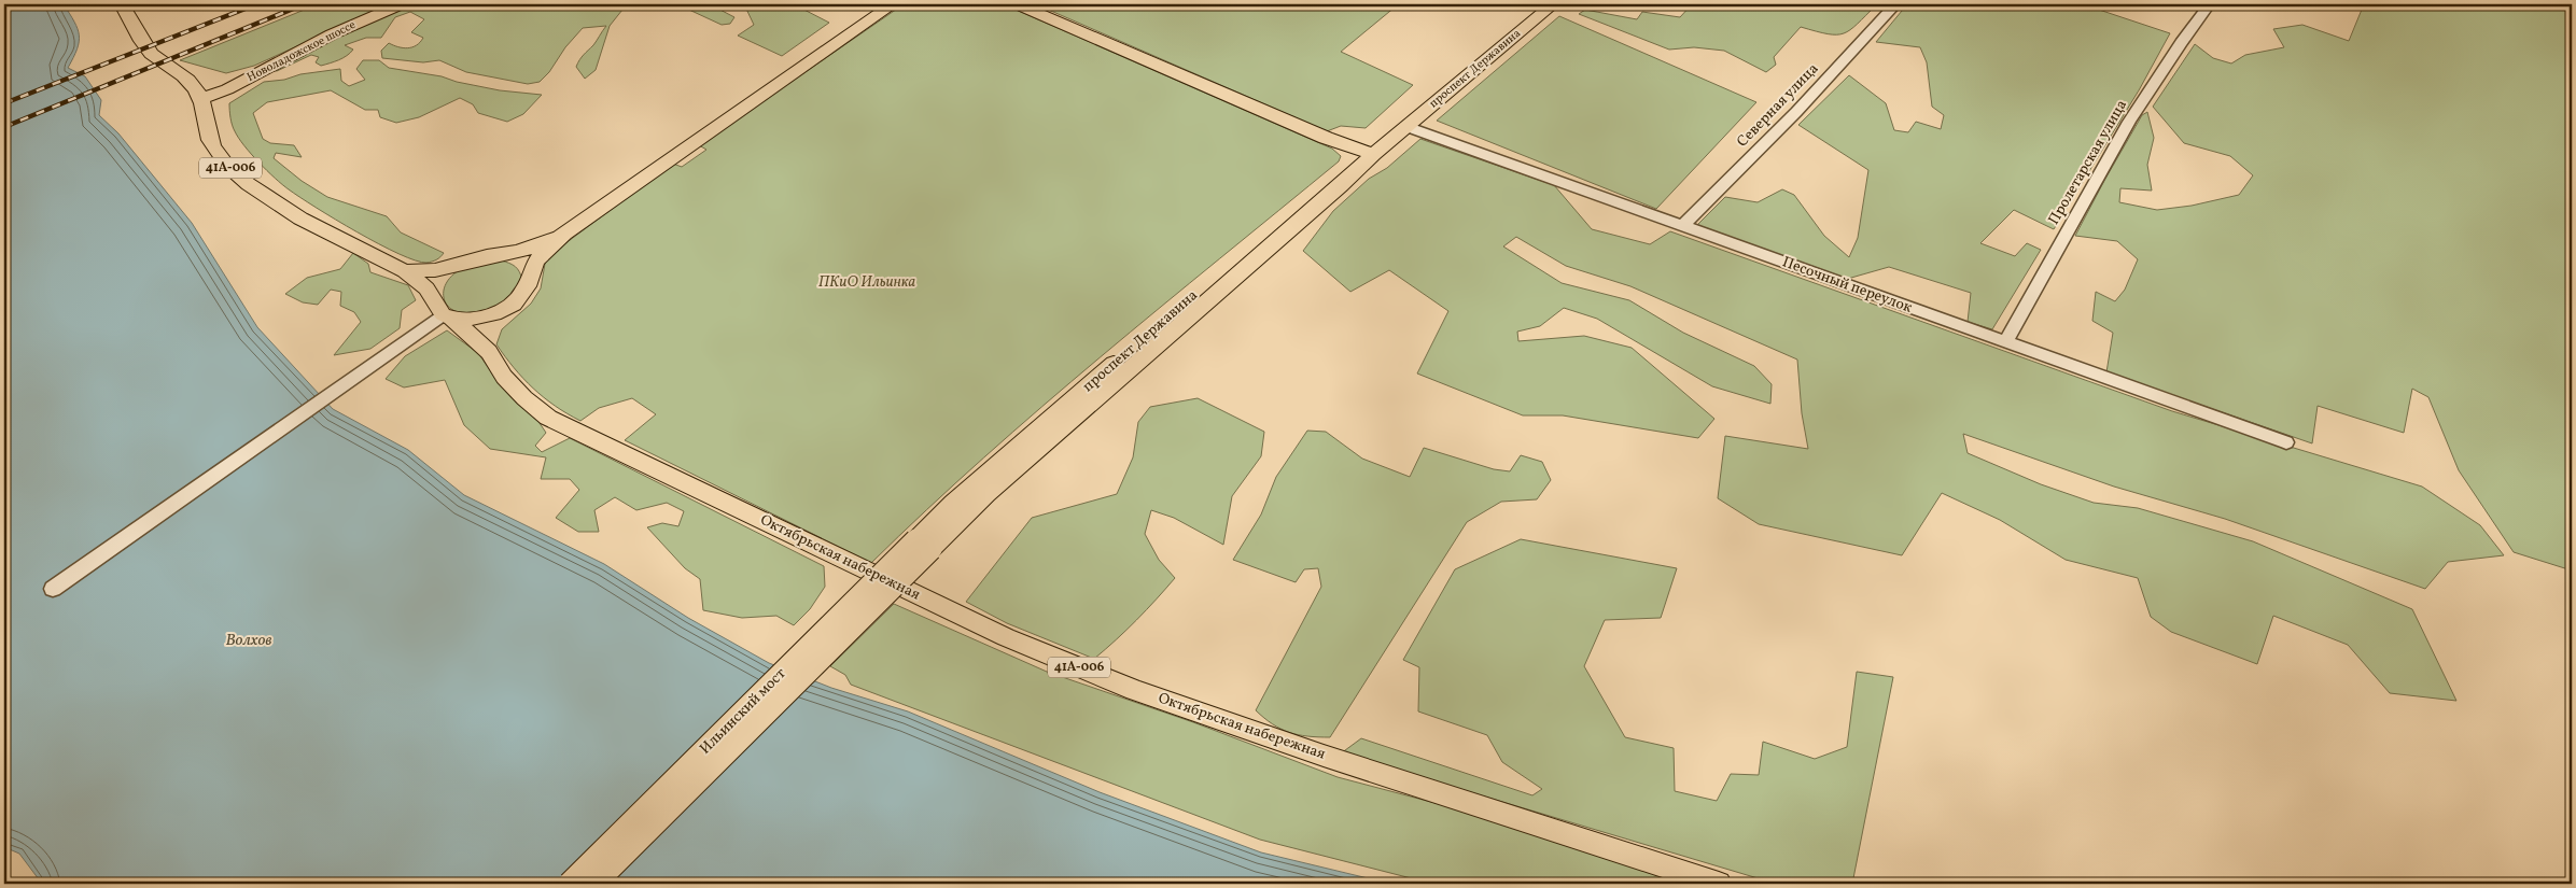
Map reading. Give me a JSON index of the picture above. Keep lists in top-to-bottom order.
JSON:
{
  "streets": {
    "main road": [
      "Новоладожское шоссе",
      "проспект Державина",
      "41А-006",
      "Октябрьская набережная",
      "Ильинский мост"
    ],
    "street": ["Северная улица", "Пролетарская улица", "Песочный переулок"]
  },
  "crossings": [
    ["Новоладожское шоссе", "Октябрьская набережная"],
    ["проспект Державина", "Песочный переулок"],
    ["проспект Державина", "Ильинский мост"],
    ["Северная улица", "Песочный переулок"],
    ["Пролетарская улица", "Песочный переулок"]
  ],
  "water": ["Волхов"],
  "parks": ["ПКиО Ильинка"]
}
